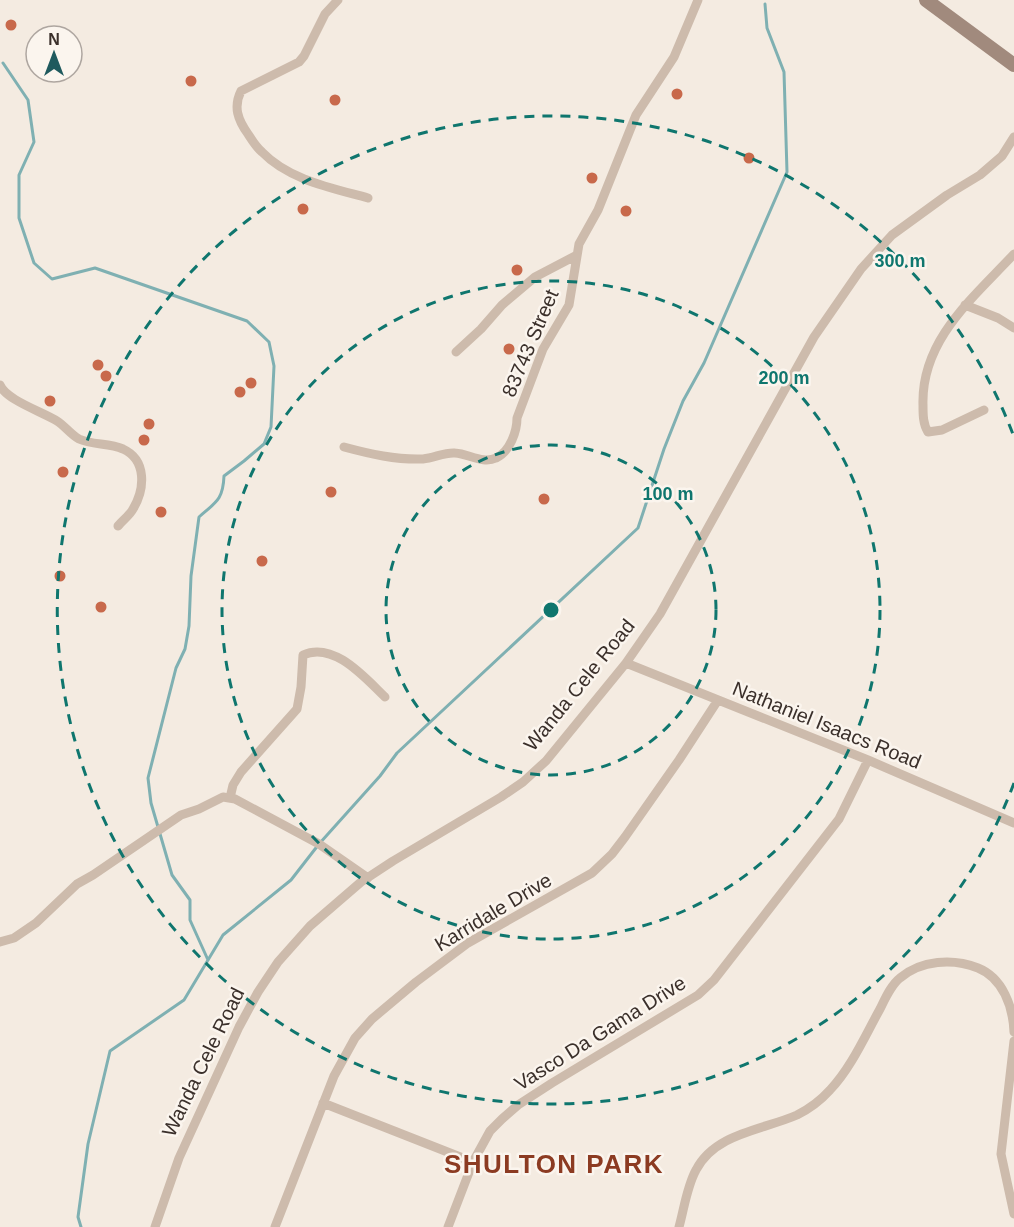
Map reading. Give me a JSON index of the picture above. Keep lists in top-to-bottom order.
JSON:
{
  "streets": {
    "street": [
      "83743 Street",
      "Wanda Cele Road",
      "Nathaniel Isaacs Road",
      "Karridale Drive",
      "Vasco Da Gama Drive"
    ]
  },
  "crossings": [
    ["Wanda Cele Road", "Nathaniel Isaacs Road"],
    ["Nathaniel Isaacs Road", "Karridale Drive"],
    ["Nathaniel Isaacs Road", "Vasco Da Gama Drive"]
  ],
  "districts": ["SHULTON PARK"],
  "north": "top",
  "rings": ["300 m", "200 m", "100 m"]
}
